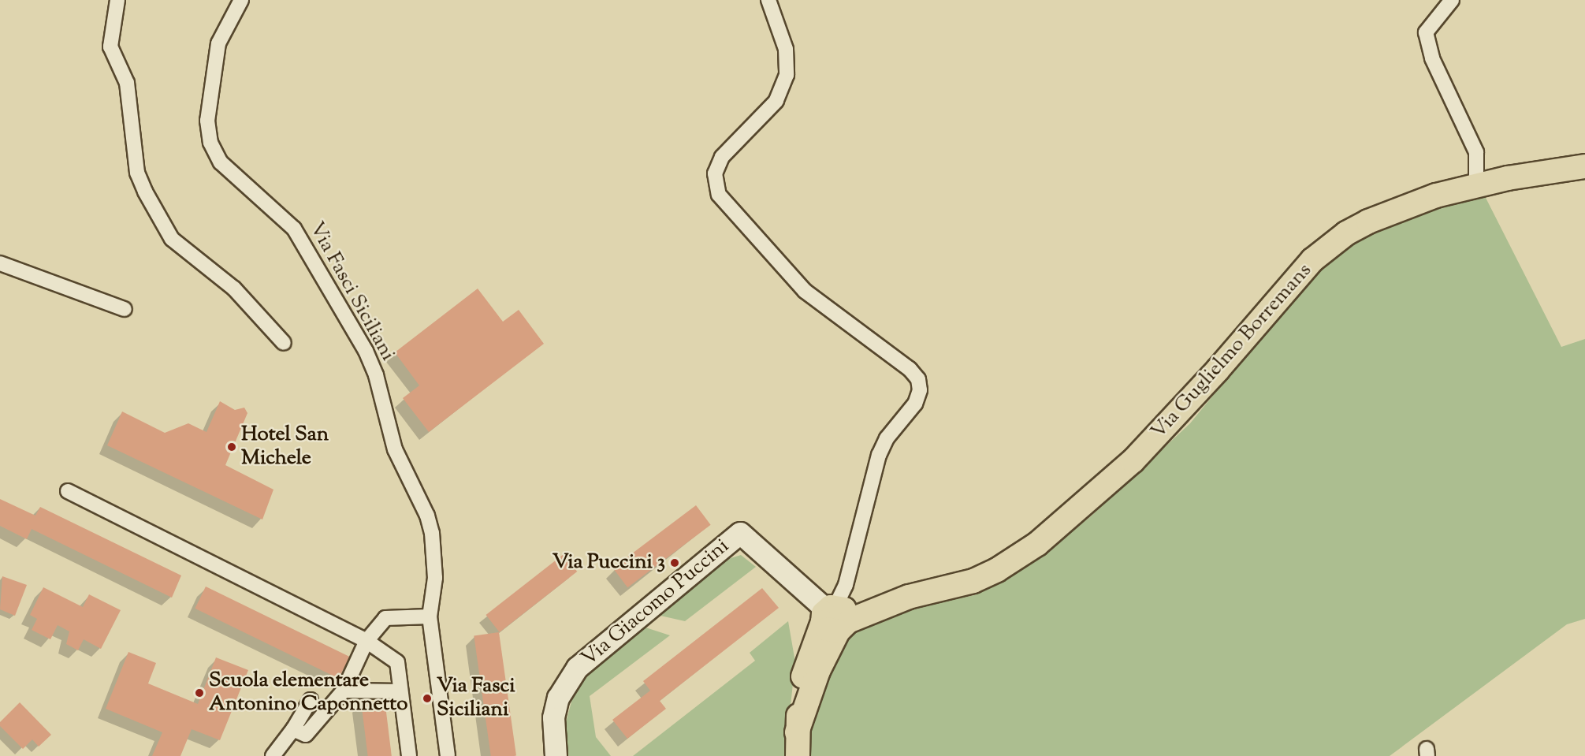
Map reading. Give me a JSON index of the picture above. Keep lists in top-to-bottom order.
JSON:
{
  "streets": {
    "main road": ["Via Guglielmo Borremans", "Via Giacomo Puccini"],
    "street": ["Via Fasci Siciliani"]
  },
  "crossings": [
    ["Via Guglielmo Borremans", "Via Giacomo Puccini"]
  ],
  "places": [
    "Hotel San Michele",
    "Via Puccini 3",
    "Scuola elementare Antonino Caponnetto",
    "Via Fasci Siciliani"
  ]
}
